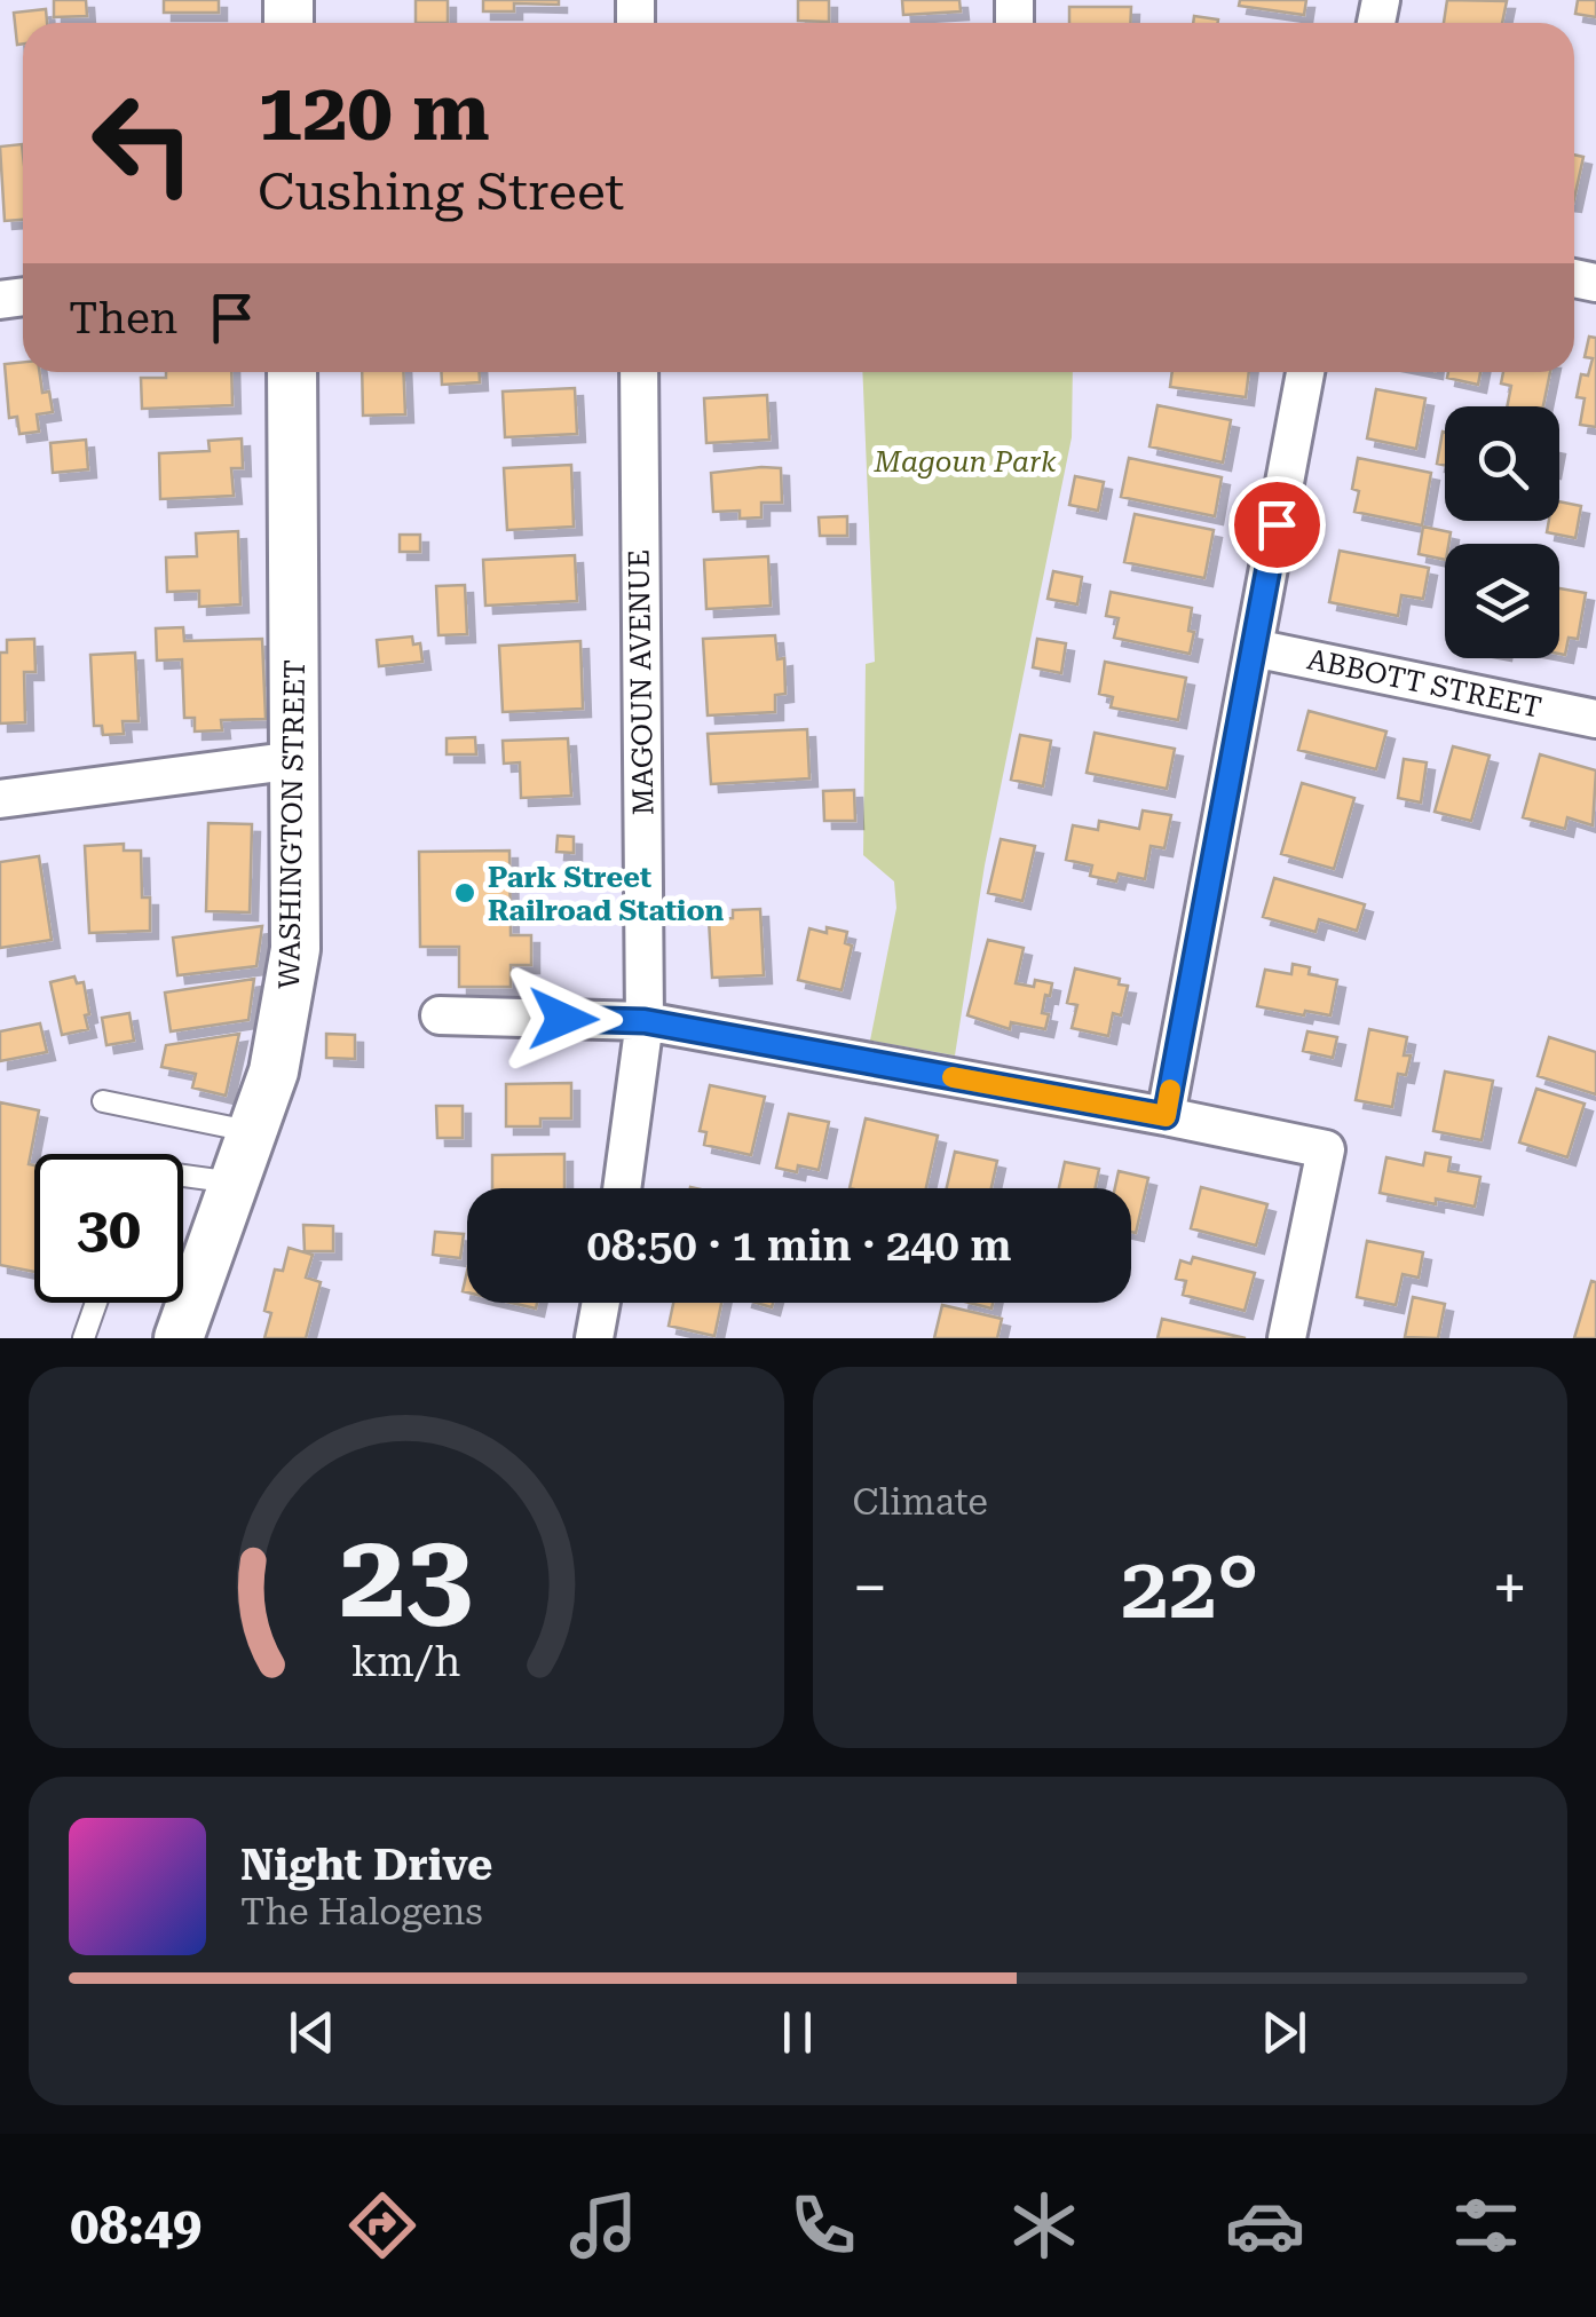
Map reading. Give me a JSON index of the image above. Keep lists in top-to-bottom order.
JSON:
{
  "streets": {
    "street": ["MAGOUN AVENUE", "ABBOTT STREET", "WASHINGTON STREET"]
  },
  "parks": ["Magoun Park"],
  "places": ["Park Street Railroad Station"],
  "page": {
    "turn": ["120 m", "Cushing Street"],
    "then": "Then",
    "limit": "30",
    "trip": "08:50 · 1 min · 240 m",
    "tile": "Climate",
    "heat": ["−", "22°", "+"],
    "song": ["Night Drive", "The Halogens"],
    "tabs": "08:49",
    "gauge": ["23", "km/h"]
  }
}
